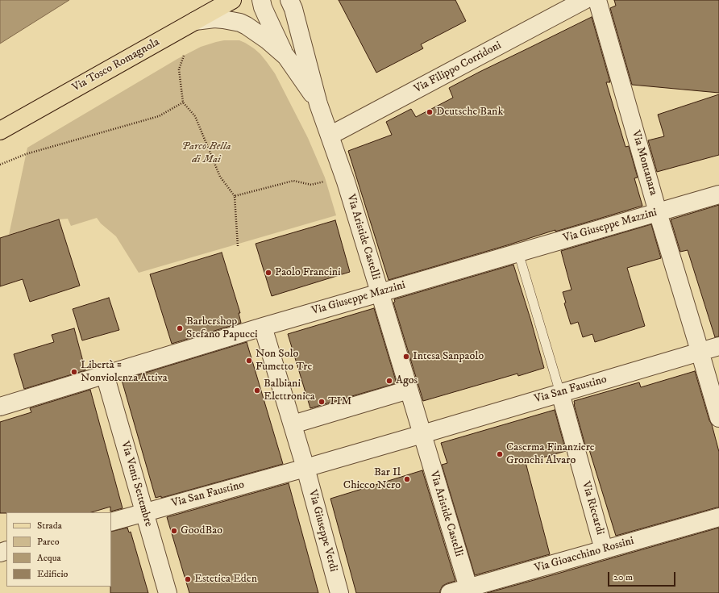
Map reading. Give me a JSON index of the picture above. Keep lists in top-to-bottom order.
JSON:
{
  "streets": {
    "main road": ["Via Tosco Romagnola"],
    "street": [
      "Via Filippo Corridoni",
      "Via Montanara",
      "Via Giuseppe Mazzini",
      "Via Aristide Castelli",
      "Via San Faustino",
      "Via Venti Settembre",
      "Via Riccardi",
      "Via Giuseppe Verdi",
      "Via Gioacchino Rossini"
    ]
  },
  "crossings": [
    ["Via Tosco Romagnola", "Via Aristide Castelli"],
    ["Via Filippo Corridoni", "Via Aristide Castelli"],
    ["Via Montanara", "Via Giuseppe Mazzini"],
    ["Via Montanara", "Via San Faustino"],
    ["Via Giuseppe Mazzini", "Via Aristide Castelli"],
    ["Via Giuseppe Mazzini", "Via Venti Settembre"],
    ["Via Aristide Castelli", "Via San Faustino"],
    ["Via Aristide Castelli", "Via Gioacchino Rossini"],
    ["Via San Faustino", "Via Venti Settembre"],
    ["Via San Faustino", "Via Riccardi"],
    ["Via San Faustino", "Via Giuseppe Verdi"],
    ["Via Riccardi", "Via Gioacchino Rossini"]
  ],
  "parks": ["Parco Bella di Mai"],
  "places": [
    "Deutsche Bank",
    "Paolo Francini",
    "Barbershop Stefano Papucci",
    "Intesa Sanpaolo",
    "Non Solo Fumetto Tre",
    "Libertà = Nonviolenza Attiva",
    "Agos",
    "Balbiani Elettronica",
    "TIM",
    "Caserma Finanziere Gronchi Alvaro",
    "Bar Il Chicco Nero",
    "GoodBao",
    "Estetica Eden"
  ],
  "legend": [
    "Strada",
    "Parco",
    "Acqua",
    "Edificio"
  ],
  "scale_bar": "20 m"
}
